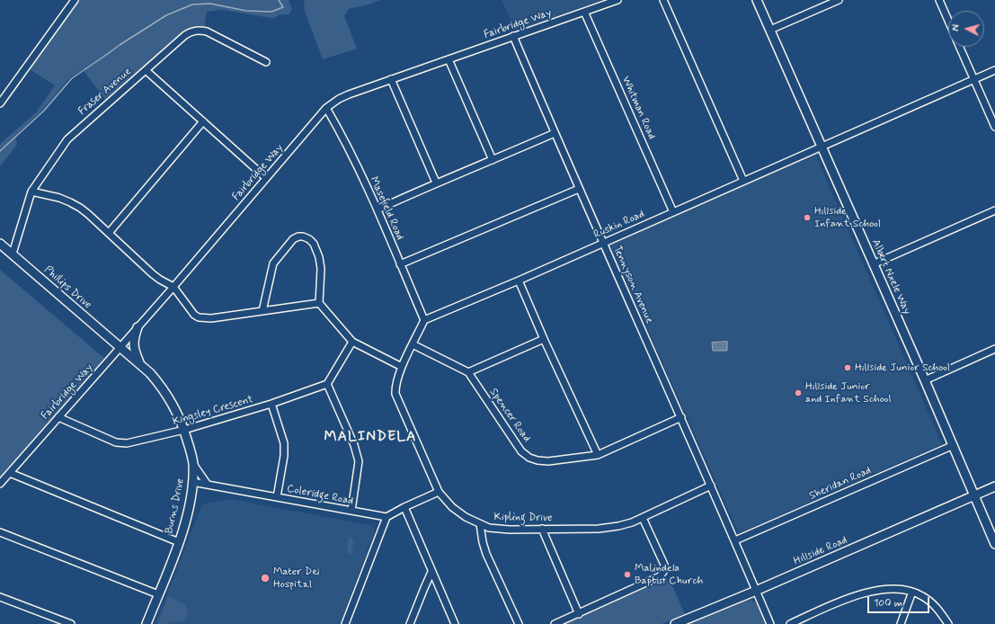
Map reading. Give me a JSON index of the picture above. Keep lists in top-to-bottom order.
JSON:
{
  "streets": {
    "main road": [
      "Albert Nxele Way",
      "Phillips Drive",
      "Burns Drive",
      "Hillside Road"
    ],
    "street": [
      "Fairbridge Way",
      "Fraser Avenue",
      "Whitman Road",
      "Masefield Road",
      "Ruskin Road",
      "Tennyson Avenue",
      "Kingsley Crescent",
      "Spencer Road",
      "Sheridan Road",
      "Coleridge Road",
      "Kipling Drive"
    ]
  },
  "crossings": [
    ["Fairbridge Way", "Whitman Road"],
    ["Fairbridge Way", "Masefield Road"],
    ["Fairbridge Way", "Tennyson Avenue"],
    ["Fairbridge Way", "Phillips Drive"],
    ["Fairbridge Way", "Kingsley Crescent"],
    ["Fairbridge Way", "Burns Drive"],
    ["Fraser Avenue", "Phillips Drive"],
    ["Whitman Road", "Ruskin Road"],
    ["Masefield Road", "Ruskin Road"],
    ["Masefield Road", "Kipling Drive"],
    ["Ruskin Road", "Albert Nxele Way"],
    ["Ruskin Road", "Tennyson Avenue"],
    ["Ruskin Road", "Kipling Drive"],
    ["Albert Nxele Way", "Sheridan Road"],
    ["Albert Nxele Way", "Hillside Road"],
    ["Tennyson Avenue", "Spencer Road"],
    ["Tennyson Avenue", "Sheridan Road"],
    ["Tennyson Avenue", "Kipling Drive"],
    ["Tennyson Avenue", "Hillside Road"],
    ["Phillips Drive", "Burns Drive"],
    ["Kingsley Crescent", "Burns Drive"],
    ["Spencer Road", "Kipling Drive"],
    ["Coleridge Road", "Burns Drive"]
  ],
  "districts": ["MALINDELA"],
  "places": [
    "Hillside Infant School",
    "Hillside Junior School",
    "Hillside Junior and Infant School",
    "Malindela Baptist Church",
    "Mater Dei Hospital"
  ],
  "scale_bar": "100 m",
  "north": "left"
}
